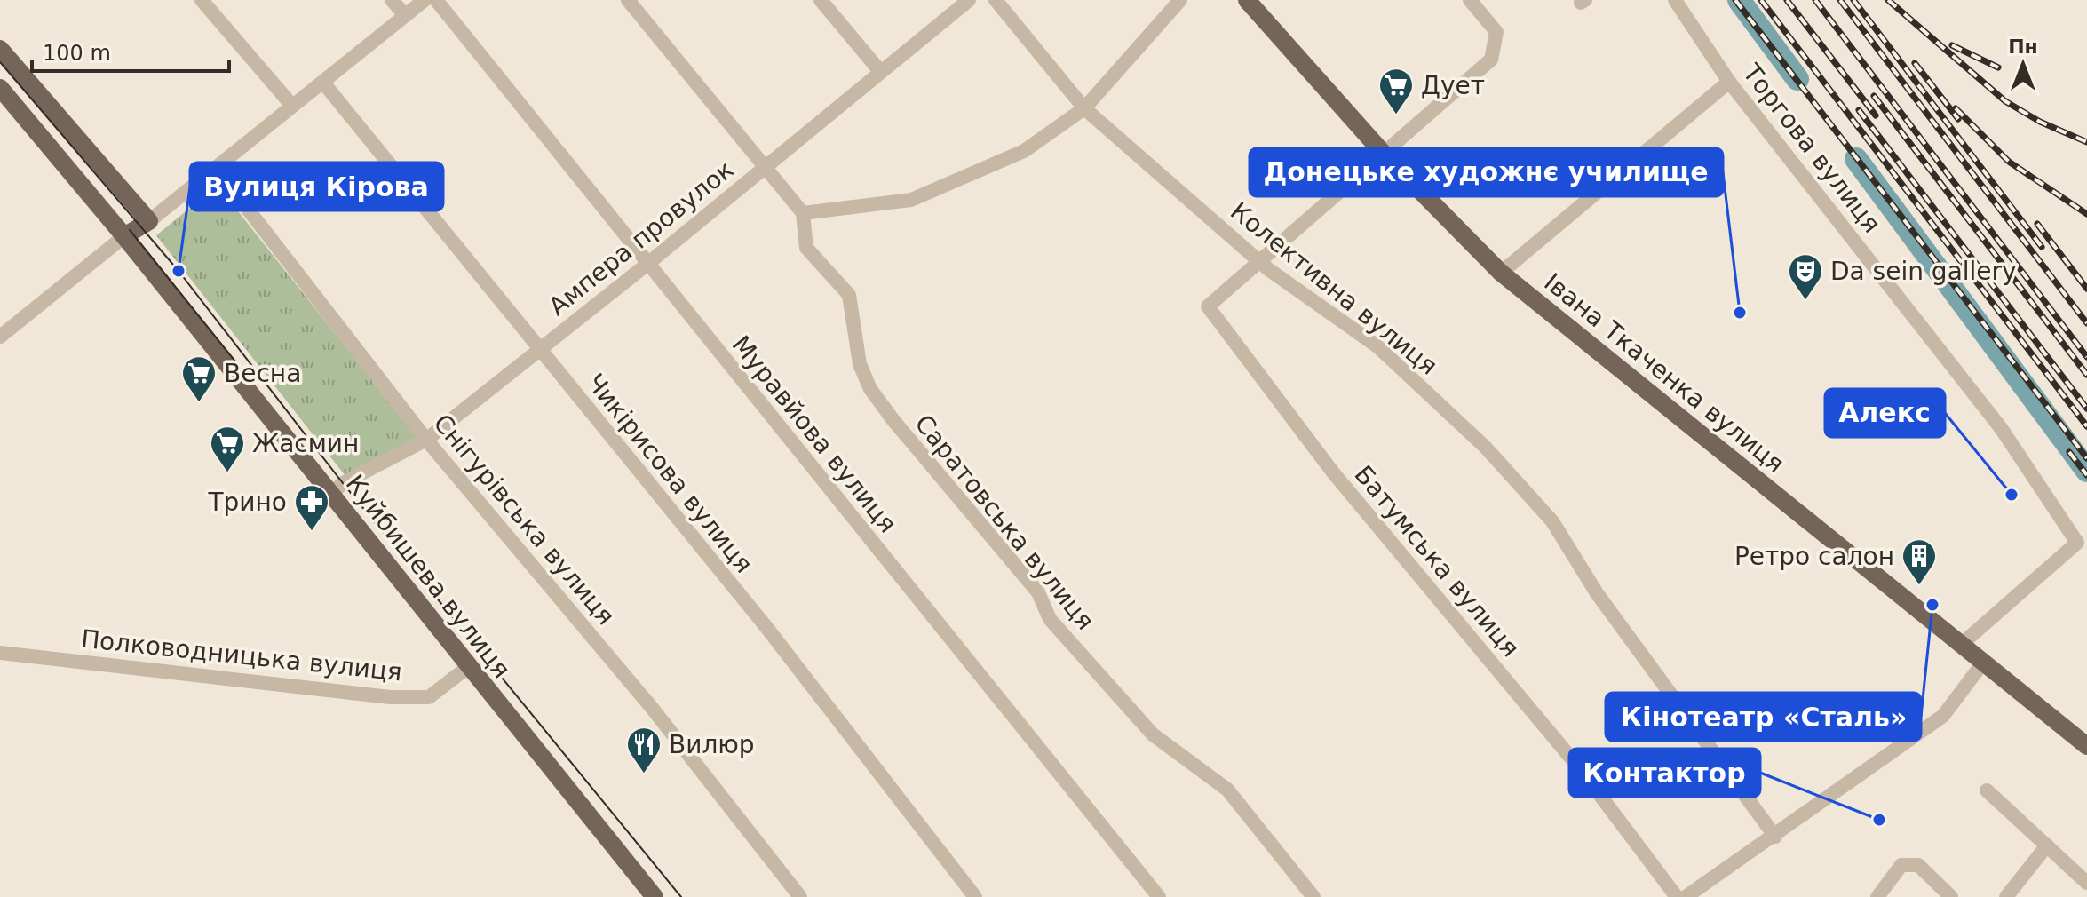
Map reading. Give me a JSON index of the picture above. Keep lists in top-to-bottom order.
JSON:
{
  "streets": {
    "main road": ["Івана Ткаченка вулиця", "Куйбишева вулиця"],
    "street": [
      "Торгова вулиця",
      "Ампера провулок",
      "Колективна вулиця",
      "Муравйова вулиця",
      "Чикірисова вулиця",
      "Снігурівська вулиця",
      "Саратовська вулиця",
      "Батумська вулиця",
      "Полководницька вулиця"
    ]
  },
  "crossings": [
    ["Торгова вулиця", "Івана Ткаченка вулиця"],
    ["Ампера провулок", "Муравйова вулиця"],
    ["Ампера провулок", "Чикірисова вулиця"],
    ["Ампера провулок", "Снігурівська вулиця"],
    ["Ампера провулок", "Куйбишева вулиця"],
    ["Колективна вулиця", "Батумська вулиця"],
    ["Куйбишева вулиця", "Полководницька вулиця"]
  ],
  "places": {
    "supermarket": ["Дует", "Весна", "Жасмин"],
    "other": [
      "Вулиця Кірова",
      "Донецьке художнє училище",
      "Алекс",
      "Кінотеатр «Сталь»",
      "Контактор"
    ],
    "theatre": ["Da sein gallery"],
    "pharmacy": ["Трино"],
    "building": ["Ретро салон"],
    "restaurant": ["Вилюр"]
  },
  "scale_bar": "100 m",
  "north": "top"
}
